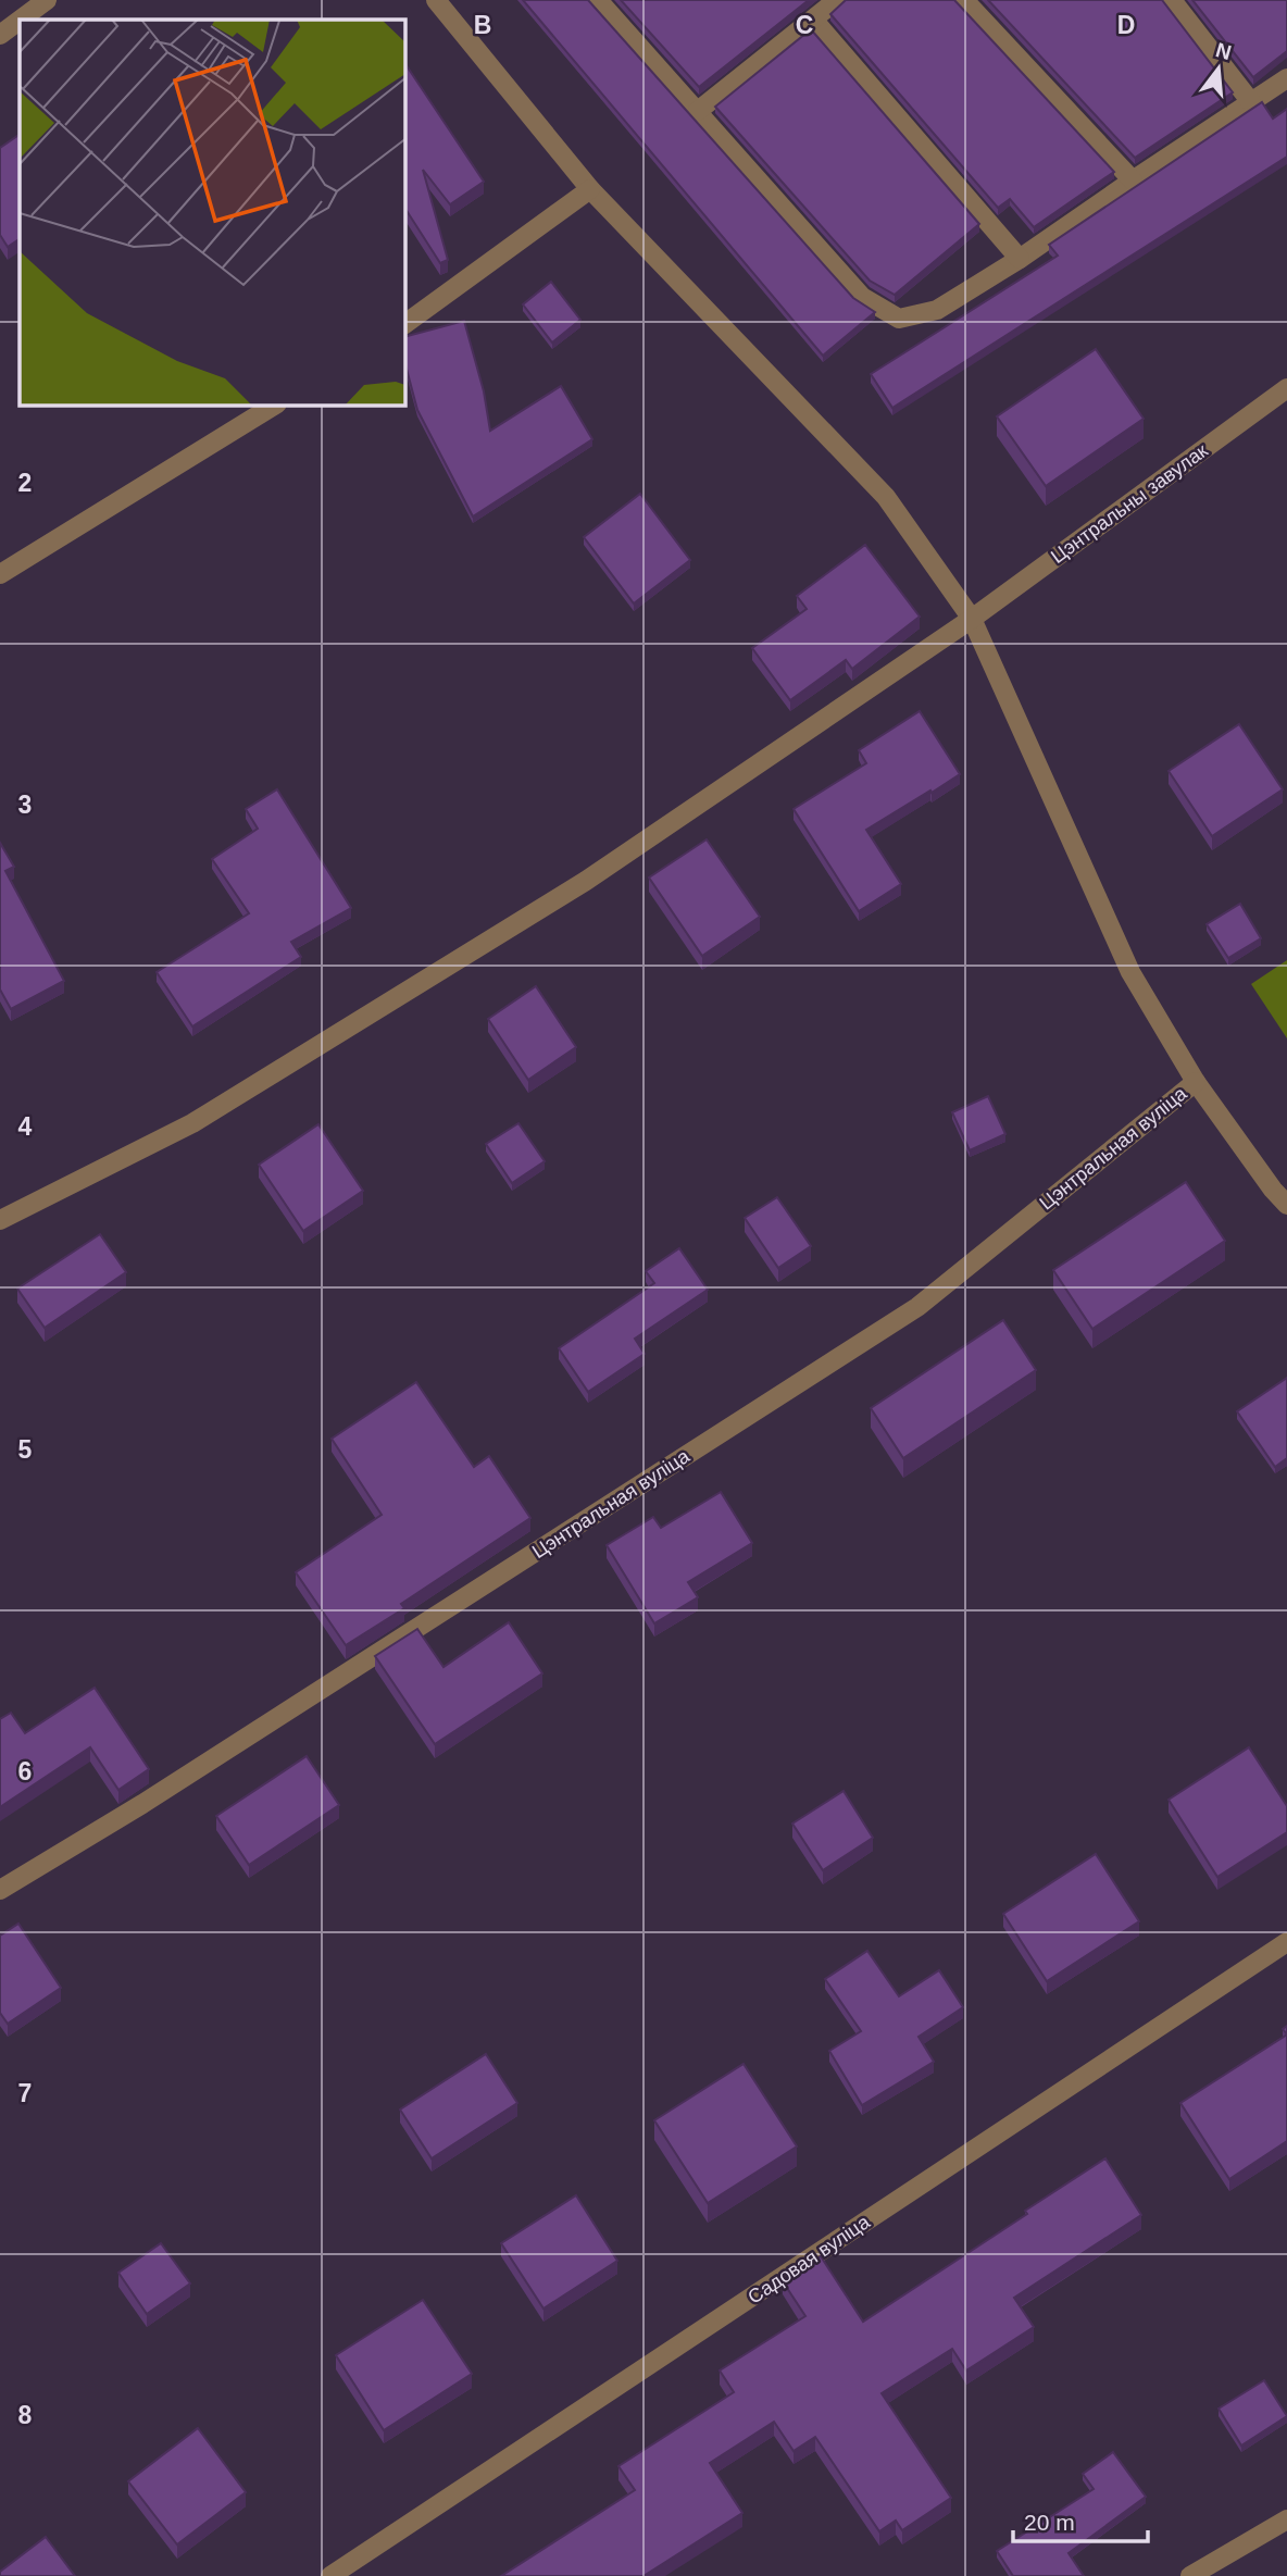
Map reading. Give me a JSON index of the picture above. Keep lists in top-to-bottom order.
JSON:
{
  "streets": {
    "street": ["Цэнтральны завулак", "Цэнтральная вуліца", "Садовая вуліца"]
  },
  "scale_bar": "20 m",
  "north": "top",
  "grid": {
    "columns": ["B", "C", "D"],
    "rows": [
      "2",
      "3",
      "4",
      "5",
      "6",
      "7",
      "8"
    ]
  }
}
